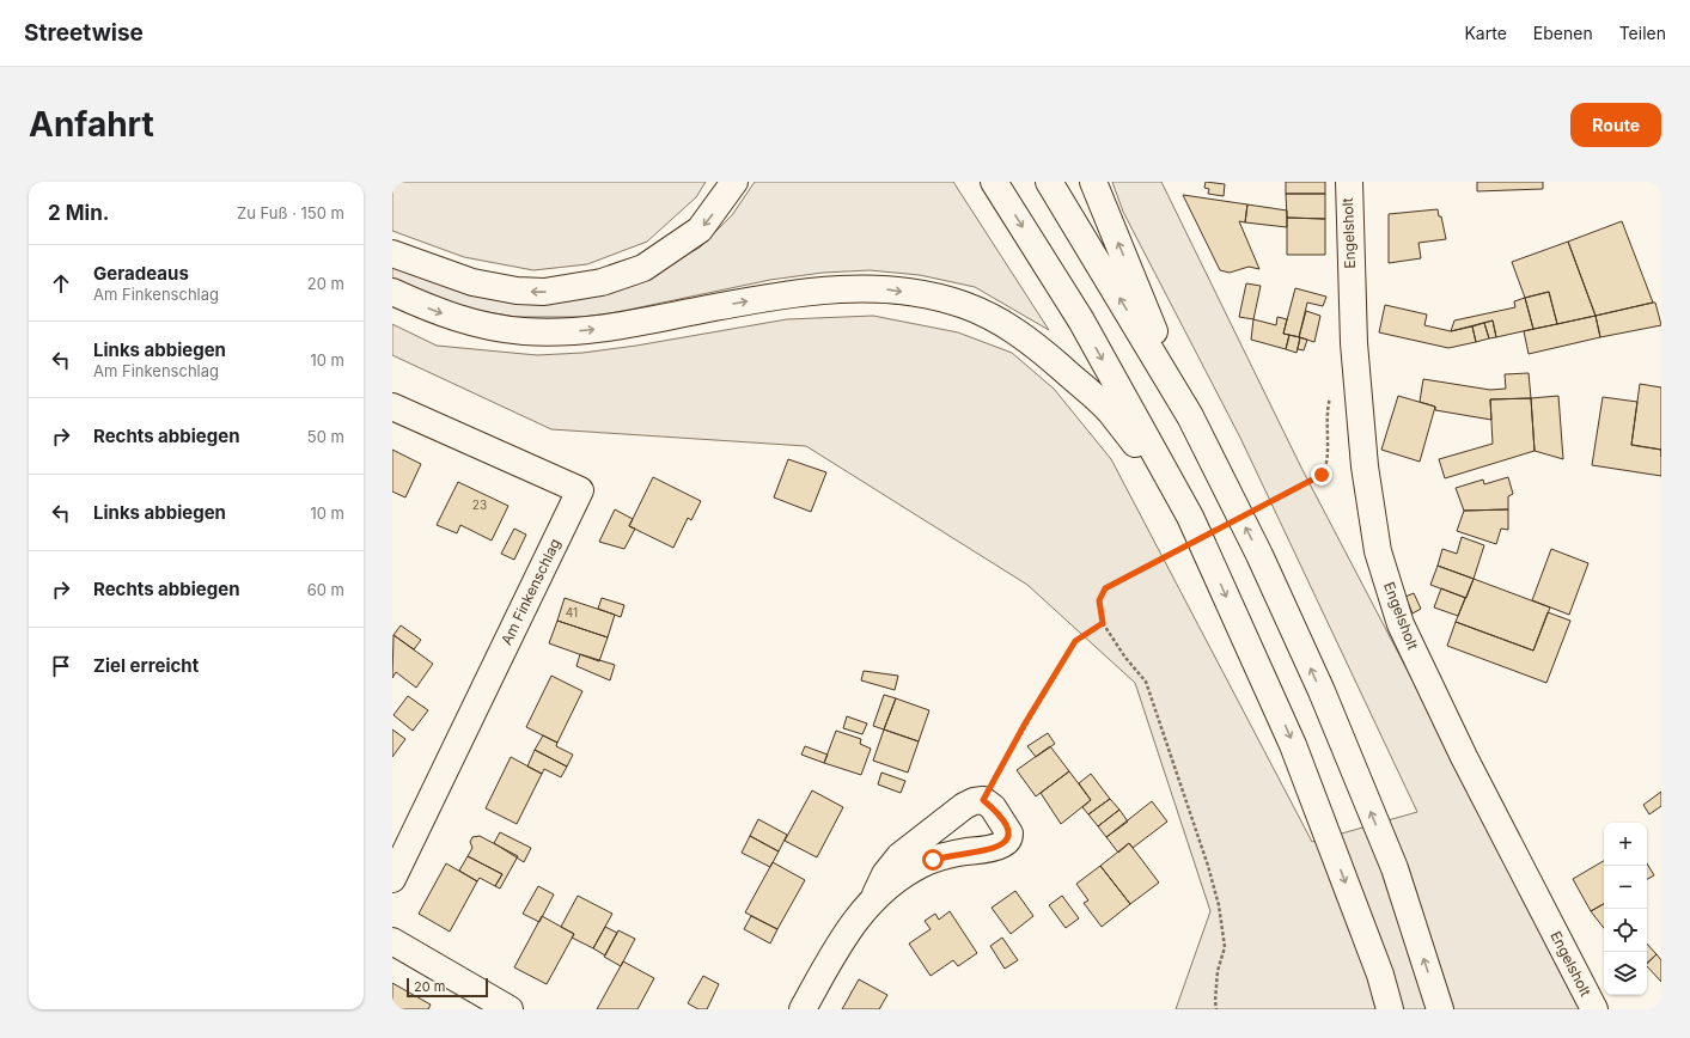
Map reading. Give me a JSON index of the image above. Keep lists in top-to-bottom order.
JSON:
{
  "streets": {
    "main road": ["Engelsholt", "Am Finkenschlag"]
  },
  "house_numbers": ["23", "41"],
  "scale_bar": "20 m",
  "page": {
    "header": "Streetwise",
    "nav": ["Karte", "Ebenen", "Teilen"],
    "buttons": "Route",
    "title": "Anfahrt",
    "heading": ["2 Min.", "Zu Fuß · 150 m"],
    "list": [
      ["Geradeaus", "Am Finkenschlag", "20 m"],
      ["Links abbiegen", "Am Finkenschlag", "10 m"],
      ["Rechts abbiegen", "50 m"],
      ["Links abbiegen", "10 m"],
      ["Rechts abbiegen", "60 m"],
      "Ziel erreicht"
    ],
    "map_buttons": ["+", "−"],
    "scale": "20 m"
  }
}
